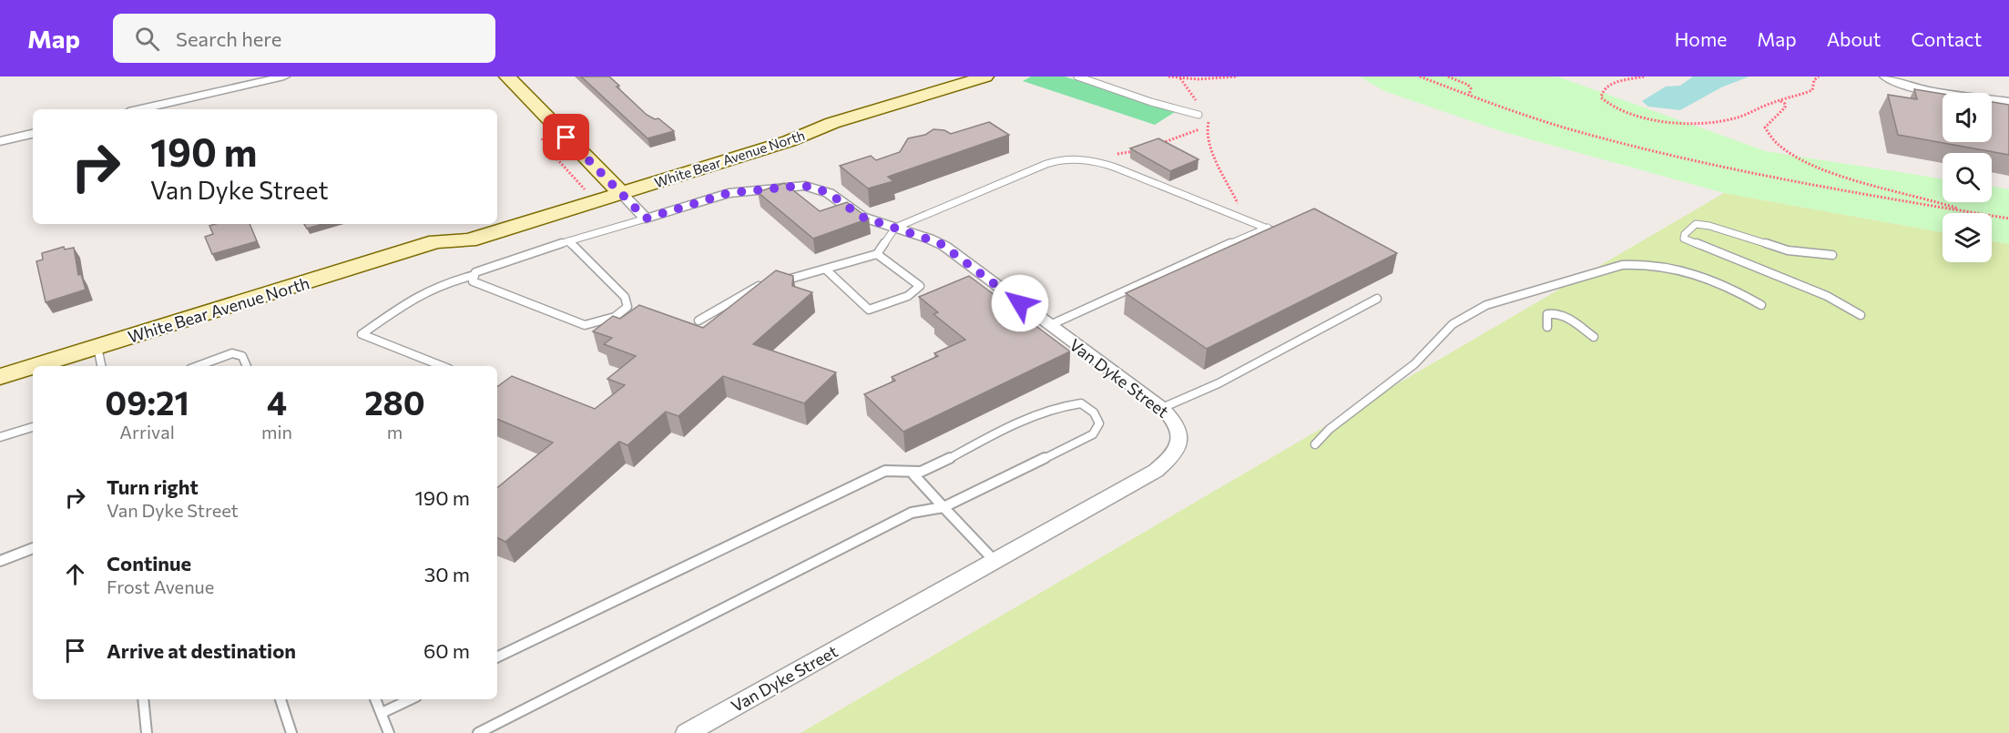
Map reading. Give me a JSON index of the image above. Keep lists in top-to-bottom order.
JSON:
{
  "streets": {
    "main road": ["White Bear Avenue North"],
    "street": ["Van Dyke Street"]
  },
  "page": {
    "header": "Map",
    "search": "Search here",
    "nav": [
      "Home",
      "Map",
      "About",
      "Contact"
    ],
    "turn": ["190 m", "Van Dyke Street"],
    "eta": [
      "09:21",
      "Arrival",
      "4",
      "min",
      "280",
      "m"
    ],
    "list": [
      {
        "name": "Turn right",
        "note": "Van Dyke Street",
        "value": "190 m"
      },
      {
        "name": "Continue",
        "note": "Frost Avenue",
        "value": "30 m"
      },
      {
        "name": "Arrive at destination",
        "value": "60 m"
      }
    ]
  }
}
